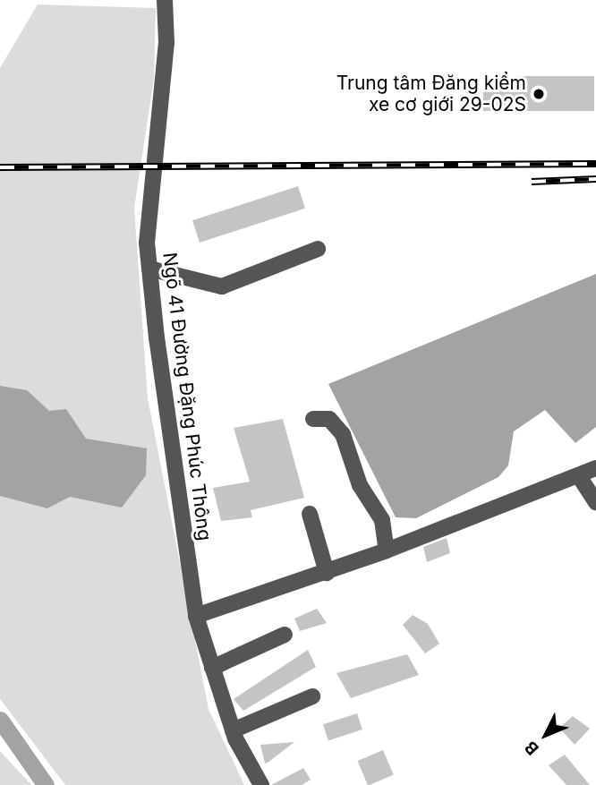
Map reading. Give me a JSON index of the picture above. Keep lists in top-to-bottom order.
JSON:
{
  "streets": {
    "street": ["Ngõ 41 Đường Đặng Phúc Thông"]
  },
  "places": ["Trung tâm Đăng kiểm xe cơ giới 29-02S"],
  "north": "bottom left"
}
